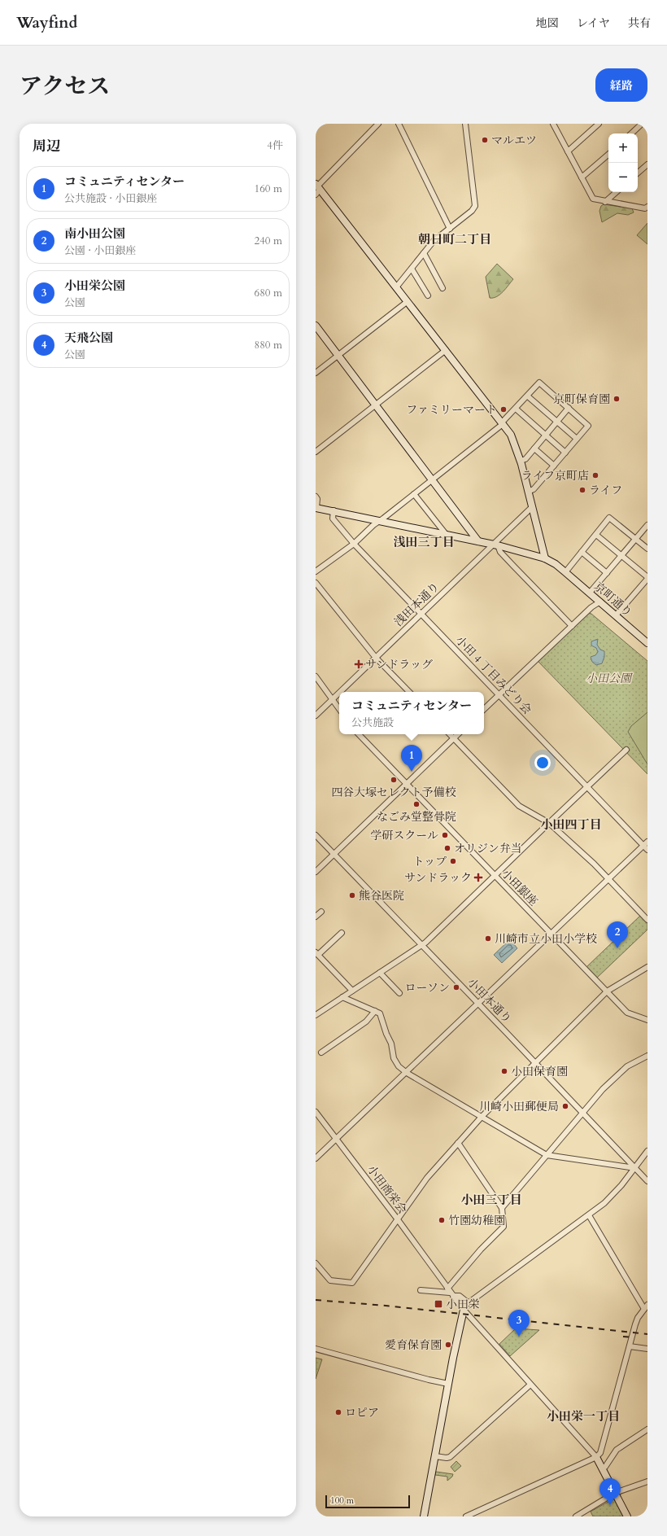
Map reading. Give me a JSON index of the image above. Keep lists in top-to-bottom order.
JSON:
{
  "streets": {
    "street": [
      "京町通り",
      "浅田本通り",
      "小田 4 丁目みどり会",
      "小田銀座",
      "小田本通り",
      "小田商栄会"
    ]
  },
  "crossings": [
    ["京町通り", "浅田本通り"],
    ["京町通り", "小田 4 丁目みどり会"],
    ["浅田本通り", "小田 4 丁目みどり会"]
  ],
  "districts": [
    "朝日町二丁目",
    "浅田三丁目",
    "小田四丁目",
    "小田三丁目",
    "小田栄一丁目"
  ],
  "parks": ["小田公園"],
  "places": {
    "other": [
      "マルエツ",
      "京町保育園",
      "ファミリーマート",
      "ライフ京町店",
      "ライフ",
      "四谷大塚セレクト予備校",
      "なごみ堂整骨院",
      "学研スクール",
      "オリジン弁当",
      "トップ",
      "熊谷医院",
      "川崎市立小田小学校",
      "ローソン",
      "小田保育園",
      "川崎小田郵便局",
      "竹園幼稚園",
      "愛育保育園",
      "ロピア"
    ],
    "health": ["サンドラッグ", "サンドラック"],
    "transit": ["小田栄"]
  },
  "scale_bar": "100 m",
  "page": {
    "header": "Wayfind",
    "nav": ["地図", "レイヤ", "共有"],
    "title": "アクセス",
    "buttons": "経路",
    "heading": ["周辺", "4件"],
    "map_buttons": ["+", "−"],
    "list": [
      {
        "mark": "1",
        "name": "コミュニティセンター",
        "note": "公共施設 · 小田銀座",
        "value": "160 m"
      },
      {
        "mark": "2",
        "name": "南小田公園",
        "note": "公園 · 小田銀座",
        "value": "240 m"
      },
      {
        "mark": "3",
        "name": "小田栄公園",
        "note": "公園",
        "value": "680 m"
      },
      {
        "mark": "4",
        "name": "天飛公園",
        "note": "公園",
        "value": "880 m"
      }
    ],
    "popup": ["コミュニティセンター", "公共施設"],
    "pins": [
      "1",
      "2",
      "3",
      "4"
    ],
    "scale": "100 m"
  }
}
